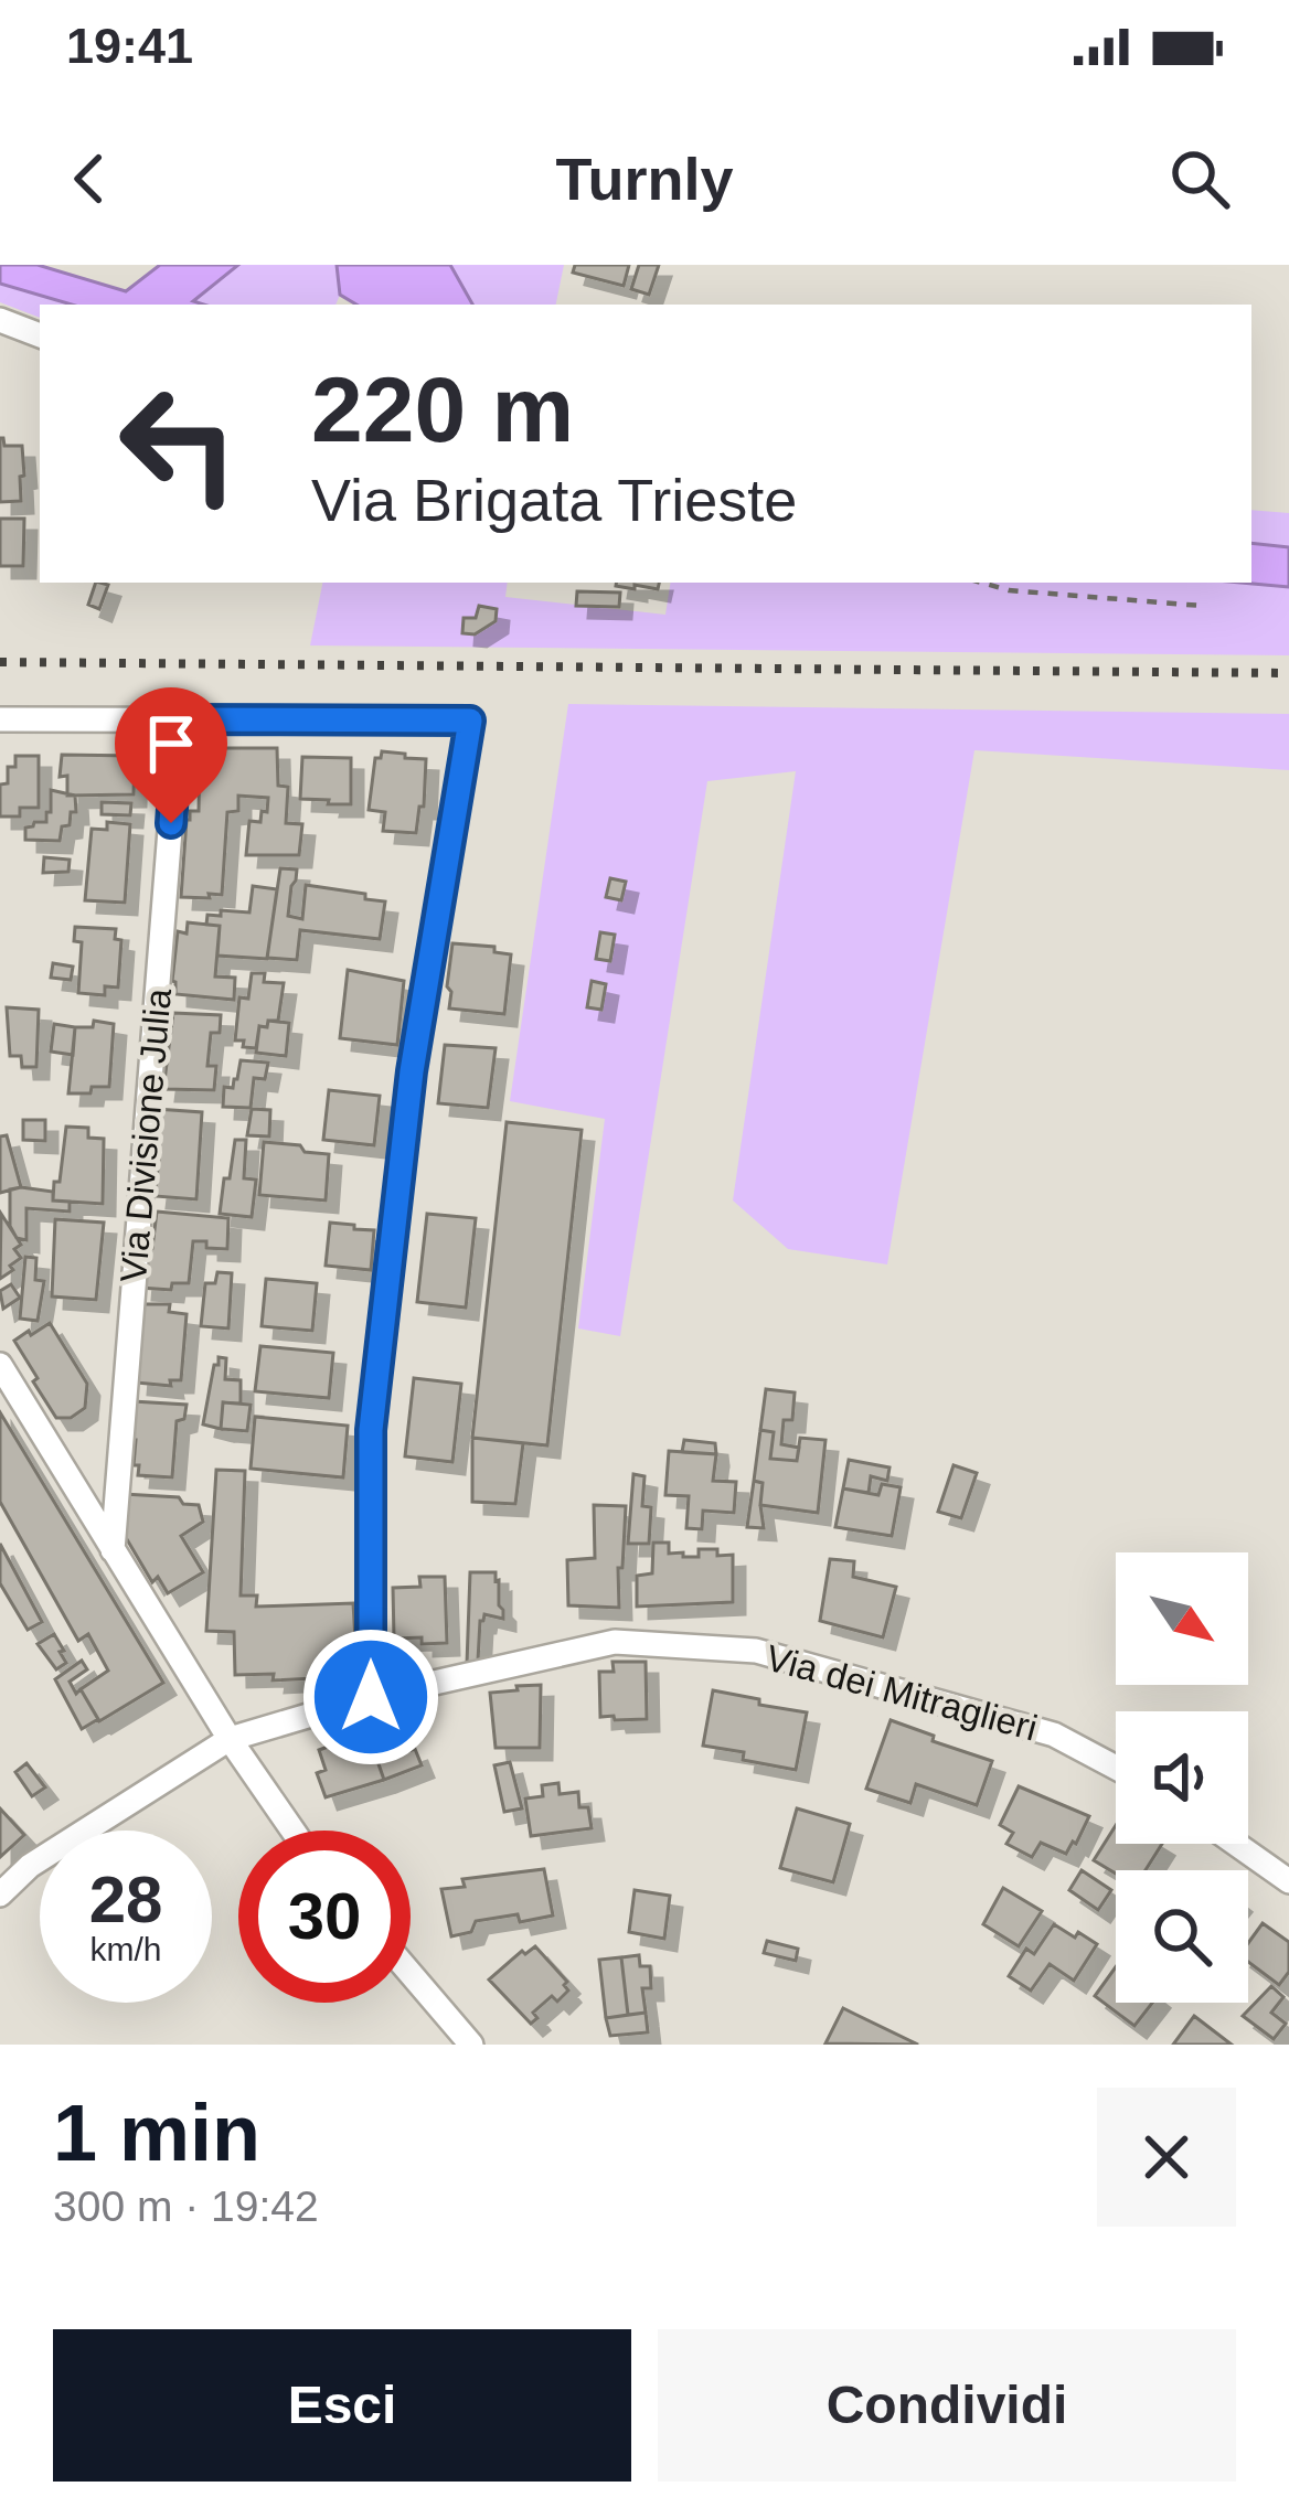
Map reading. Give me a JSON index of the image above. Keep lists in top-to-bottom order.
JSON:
{
  "streets": {
    "street": ["Via Divisione Julia", "Via dei Mitraglieri"]
  },
  "north": "bottom right",
  "page": {
    "status": "19:41",
    "header": "Turnly",
    "turn": ["220 m", "Via Brigata Trieste"],
    "speed": "28 km/h",
    "limit": "30",
    "heading": ["1 min", "300 m · 19:42"],
    "buttons": ["Esci", "Condividi"]
  }
}
